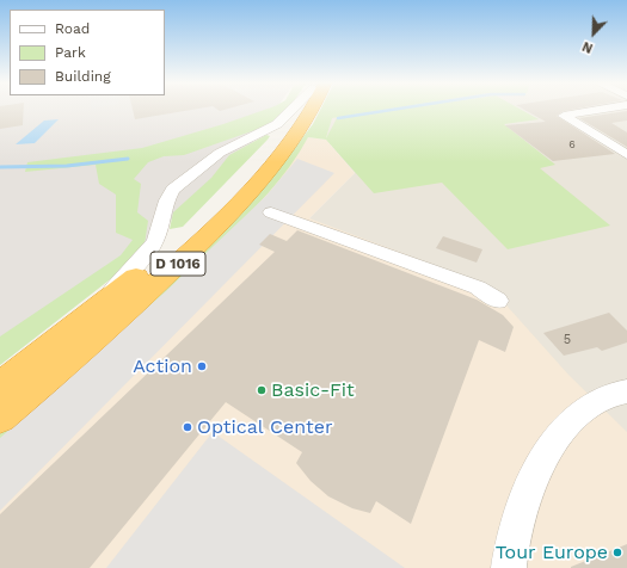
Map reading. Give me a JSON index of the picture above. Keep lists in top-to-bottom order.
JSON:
{
  "streets": {
    "highway": ["D 1016"]
  },
  "places": [
    "Action",
    "Basic-Fit",
    "Optical Center",
    "Tour Europe"
  ],
  "house_numbers": ["6", "5"],
  "legend": ["Road", "Park", "Building"],
  "north": "bottom left"
}
